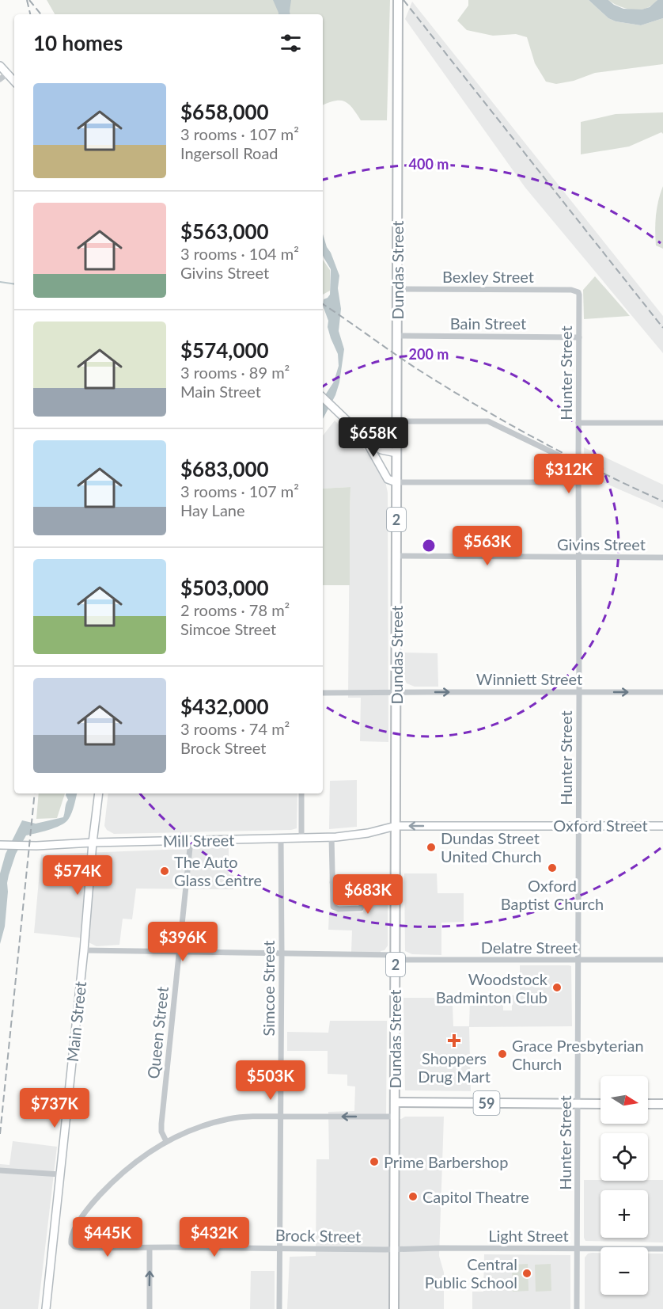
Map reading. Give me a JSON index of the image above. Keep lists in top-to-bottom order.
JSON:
{
  "streets": {
    "main road": [
      "Dundas Street",
      "2",
      "Oxford Street",
      "Mill Street",
      "Main Street",
      "59"
    ],
    "street": [
      "Bexley Street",
      "Bain Street",
      "Hunter Street",
      "Givins Street",
      "Winniett Street",
      "Delatre Street",
      "Simcoe Street",
      "Queen Street",
      "Brock Street",
      "Light Street"
    ]
  },
  "crossings": [
    ["Dundas Street", "Bexley Street"],
    ["Dundas Street", "Bain Street"],
    ["Dundas Street", "Givins Street"],
    ["Dundas Street", "Winniett Street"],
    ["Dundas Street", "Oxford Street"],
    ["Dundas Street", "Mill Street"],
    ["Dundas Street", "Delatre Street"],
    ["Dundas Street", "59"],
    ["Dundas Street", "Brock Street"],
    ["Dundas Street", "Light Street"],
    ["Bexley Street", "Hunter Street"],
    ["Bain Street", "Hunter Street"],
    ["Hunter Street", "Givins Street"],
    ["Hunter Street", "Winniett Street"],
    ["Hunter Street", "Oxford Street"],
    ["Hunter Street", "Delatre Street"],
    ["Hunter Street", "59"],
    ["Hunter Street", "Light Street"],
    ["Oxford Street", "Mill Street"],
    ["Mill Street", "Simcoe Street"],
    ["Mill Street", "Main Street"],
    ["Mill Street", "Queen Street"],
    ["Delatre Street", "Simcoe Street"],
    ["Delatre Street", "Main Street"],
    ["Delatre Street", "Queen Street"],
    ["Simcoe Street", "Brock Street"],
    ["Queen Street", "Brock Street"],
    ["Brock Street", "Light Street"]
  ],
  "one_way": ["Winniett Street", "Oxford Street"],
  "places": {
    "other": [
      "Dundas Street United Church",
      "Oxford Baptist Church",
      "The Auto Glass Centre",
      "Woodstock Badminton Club",
      "Grace Presbyterian Church",
      "Prime Barbershop",
      "Capitol Theatre",
      "Central Public School"
    ],
    "health": ["Shoppers Drug Mart"]
  },
  "north": "right",
  "page": {
    "heading": "10 homes",
    "list": [
      {
        "name": "$658,000",
        "note": "3 rooms · 107 m² · Ingersoll Road"
      },
      {
        "name": "$563,000",
        "note": "3 rooms · 104 m² · Givins Street"
      },
      {
        "name": "$574,000",
        "note": "3 rooms · 89 m² · Main Street"
      },
      {
        "name": "$683,000",
        "note": "3 rooms · 107 m² · Hay Lane"
      },
      {
        "name": "$503,000",
        "note": "2 rooms · 78 m² · Simcoe Street"
      },
      {
        "name": "$432,000",
        "note": "3 rooms · 74 m² · Brock Street"
      }
    ],
    "price": [
      "$658K",
      "$312K",
      "$563K",
      "$574K",
      "$683K",
      "$396K",
      "$503K",
      "$737K",
      "$445K",
      "$432K"
    ],
    "map_buttons": ["+", "−"]
  },
  "rings": ["400 m", "200 m"]
}
